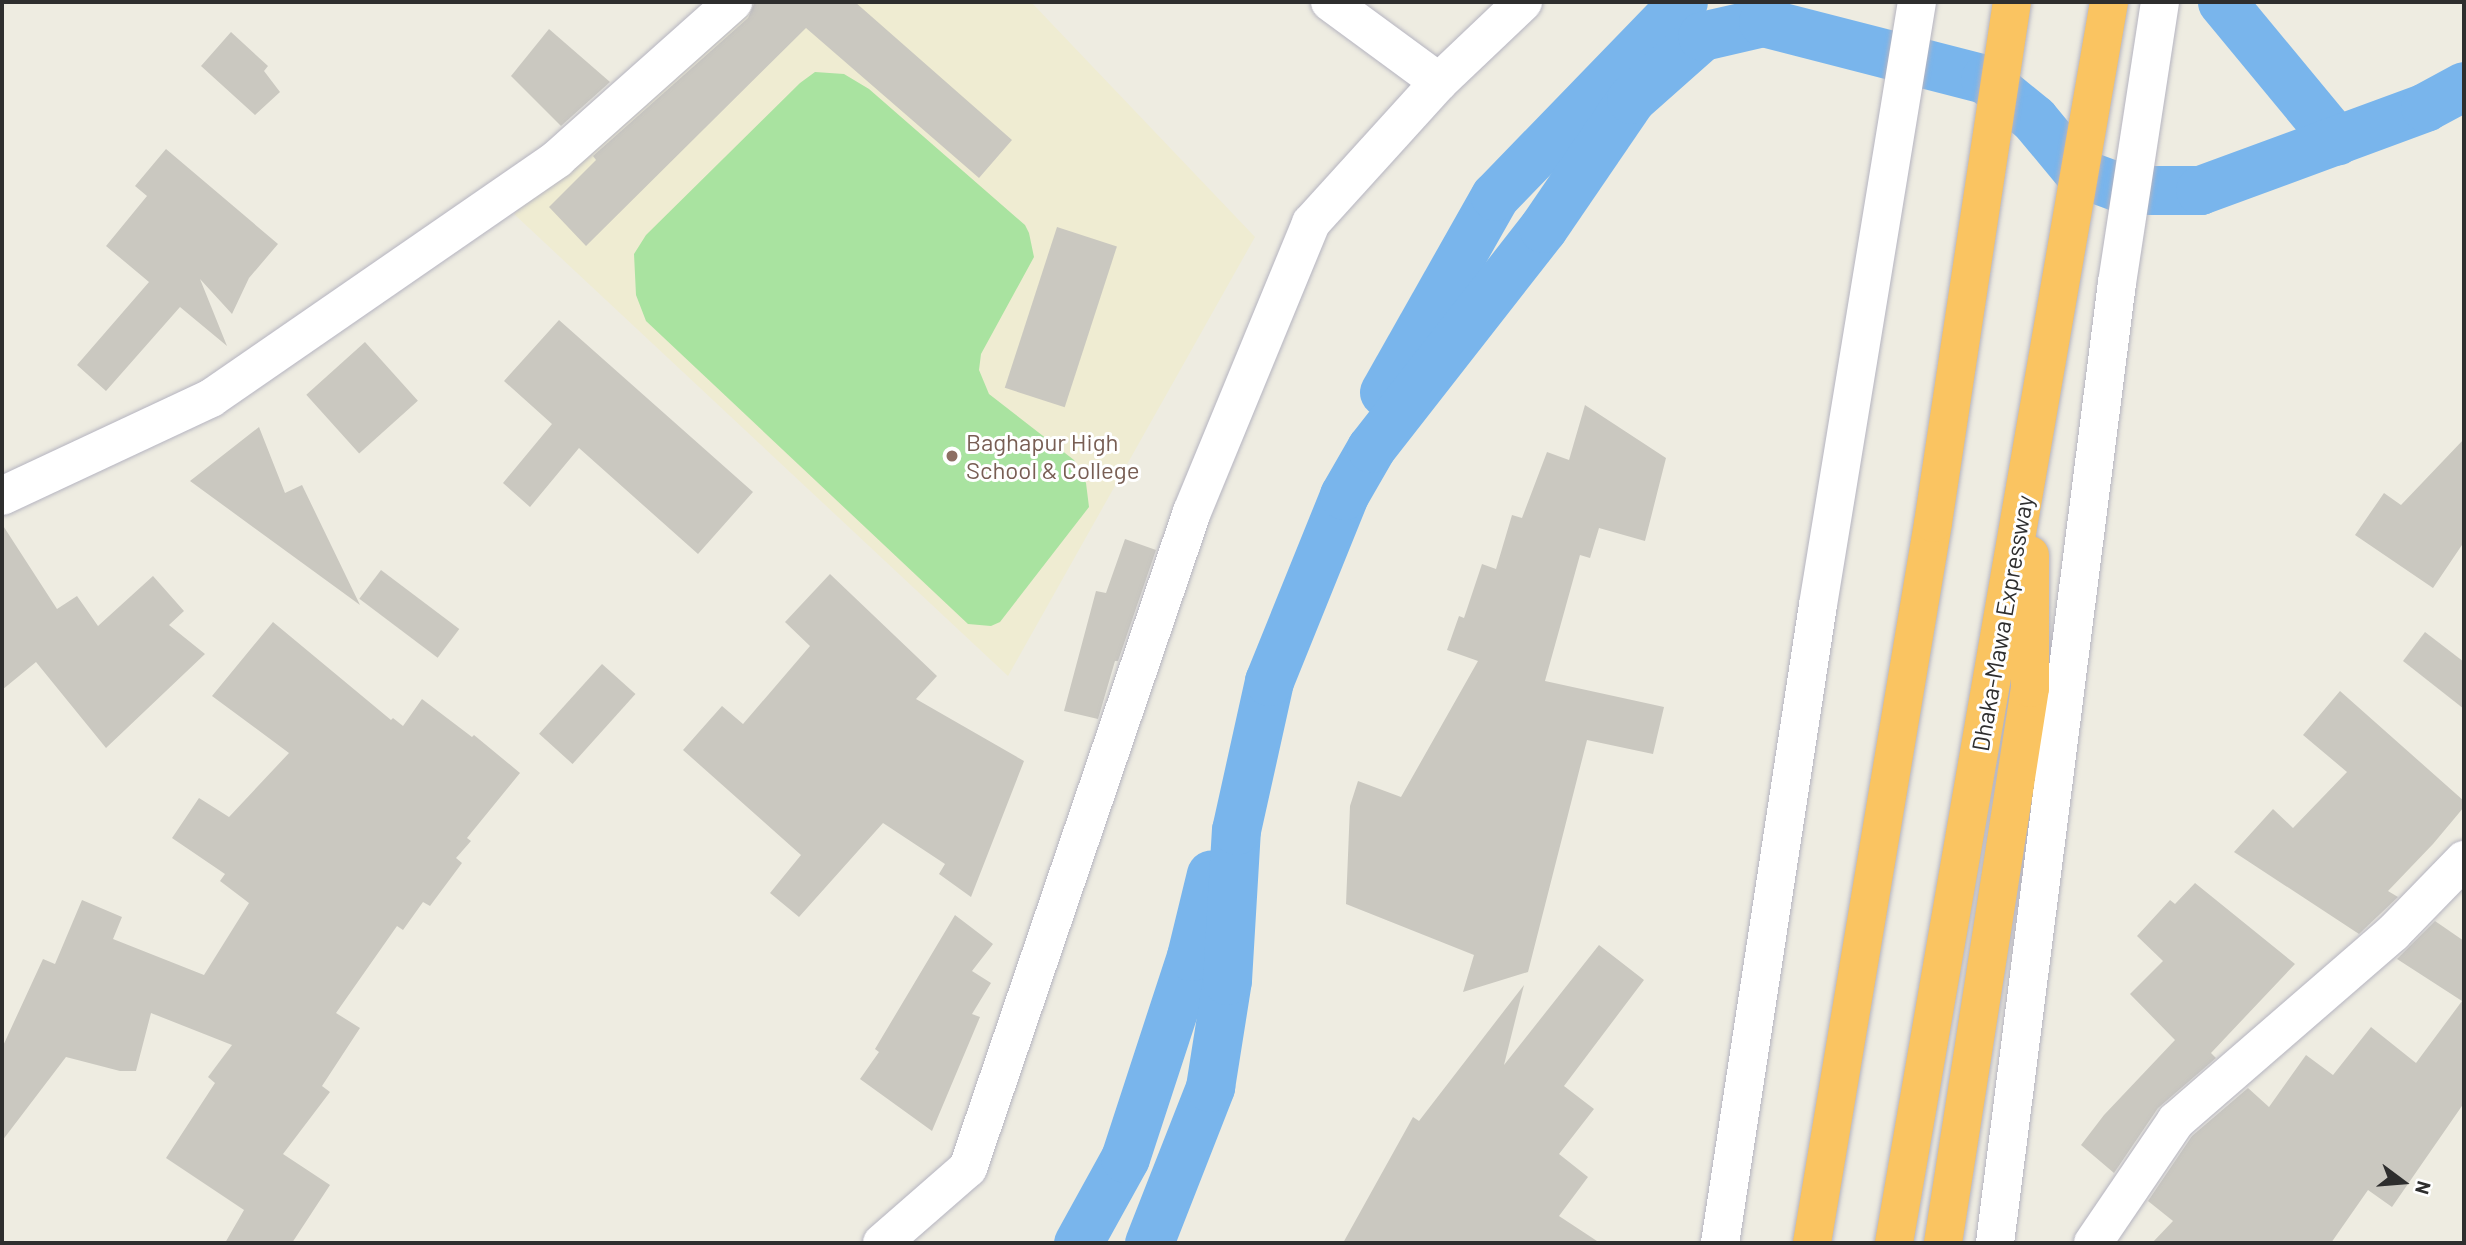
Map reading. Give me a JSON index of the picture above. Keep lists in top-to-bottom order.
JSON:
{
  "streets": {
    "highway": ["Dhaka-Mawa Expressway"]
  },
  "places": ["Baghapur High School & College"],
  "north": "right"
}
